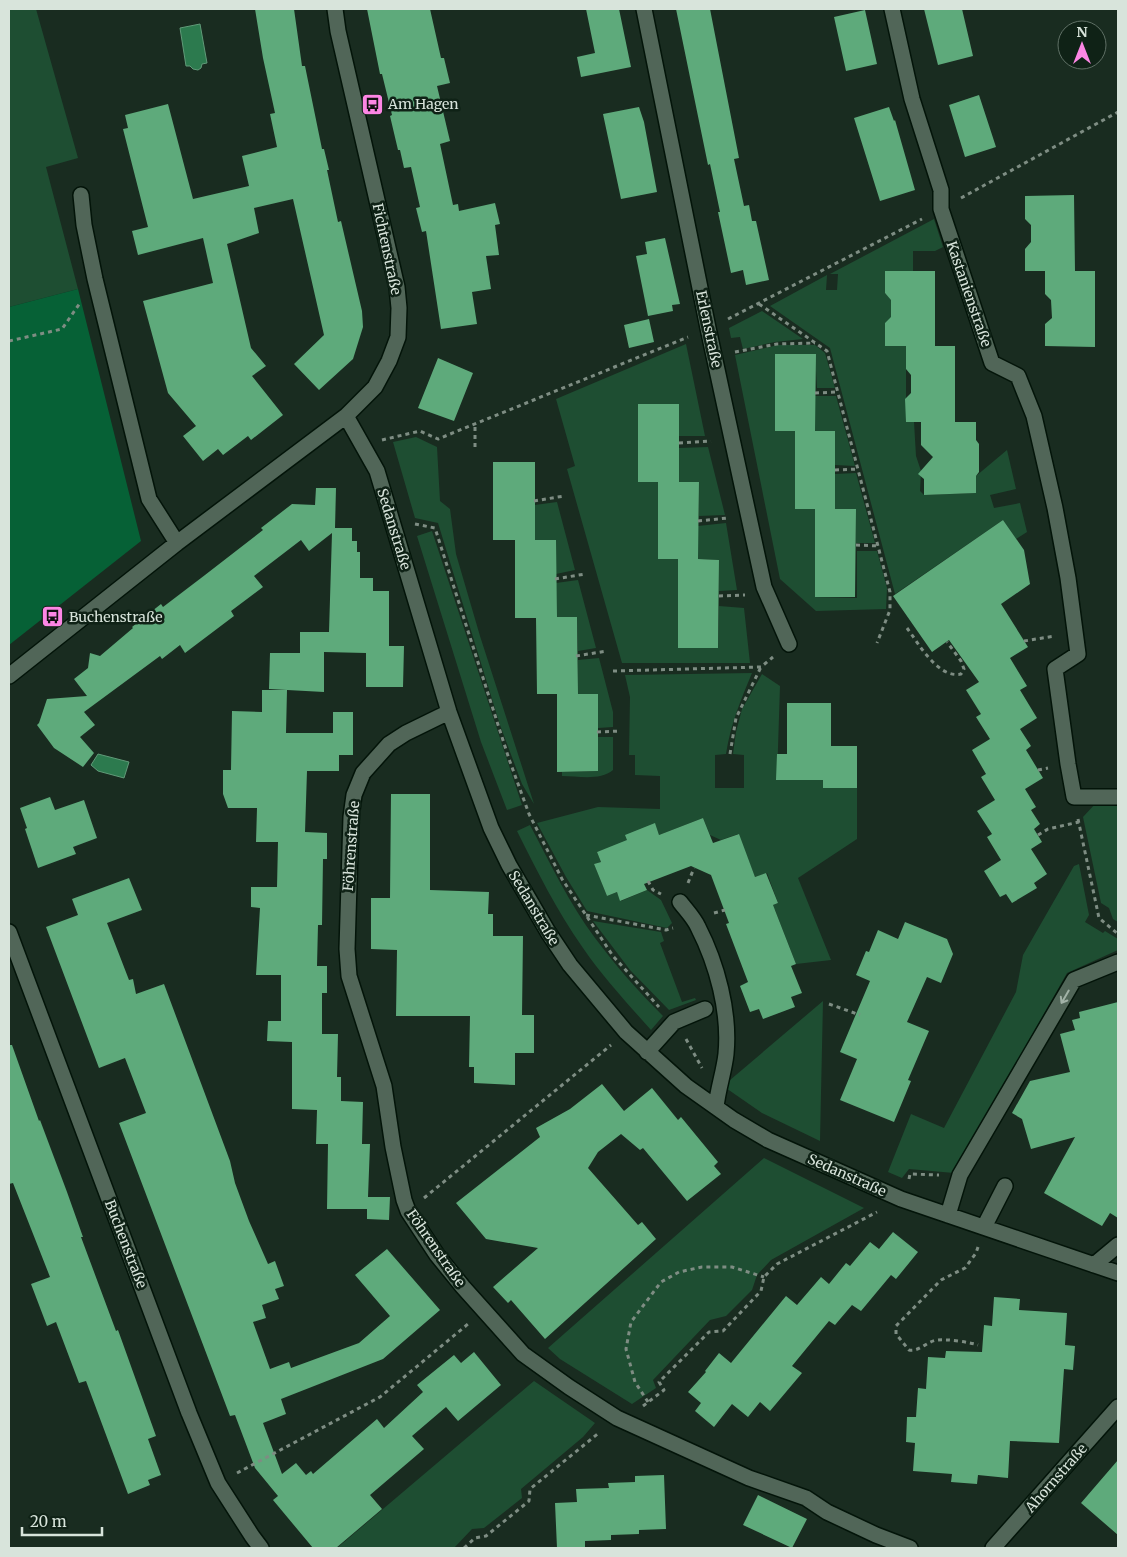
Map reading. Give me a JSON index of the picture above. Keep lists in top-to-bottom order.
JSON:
{
  "streets": {
    "street": [
      "Fichtenstraße",
      "Kastanienstraße",
      "Erlenstraße",
      "Sedanstraße",
      "Föhrenstraße",
      "Buchenstraße",
      "Ahornstraße"
    ]
  },
  "crossings": [
    ["Fichtenstraße", "Sedanstraße"],
    ["Sedanstraße", "Föhrenstraße"]
  ],
  "places": {
    "bus stop": ["Am Hagen", "Buchenstraße"]
  },
  "scale_bar": "20 m",
  "north": "top"
}
